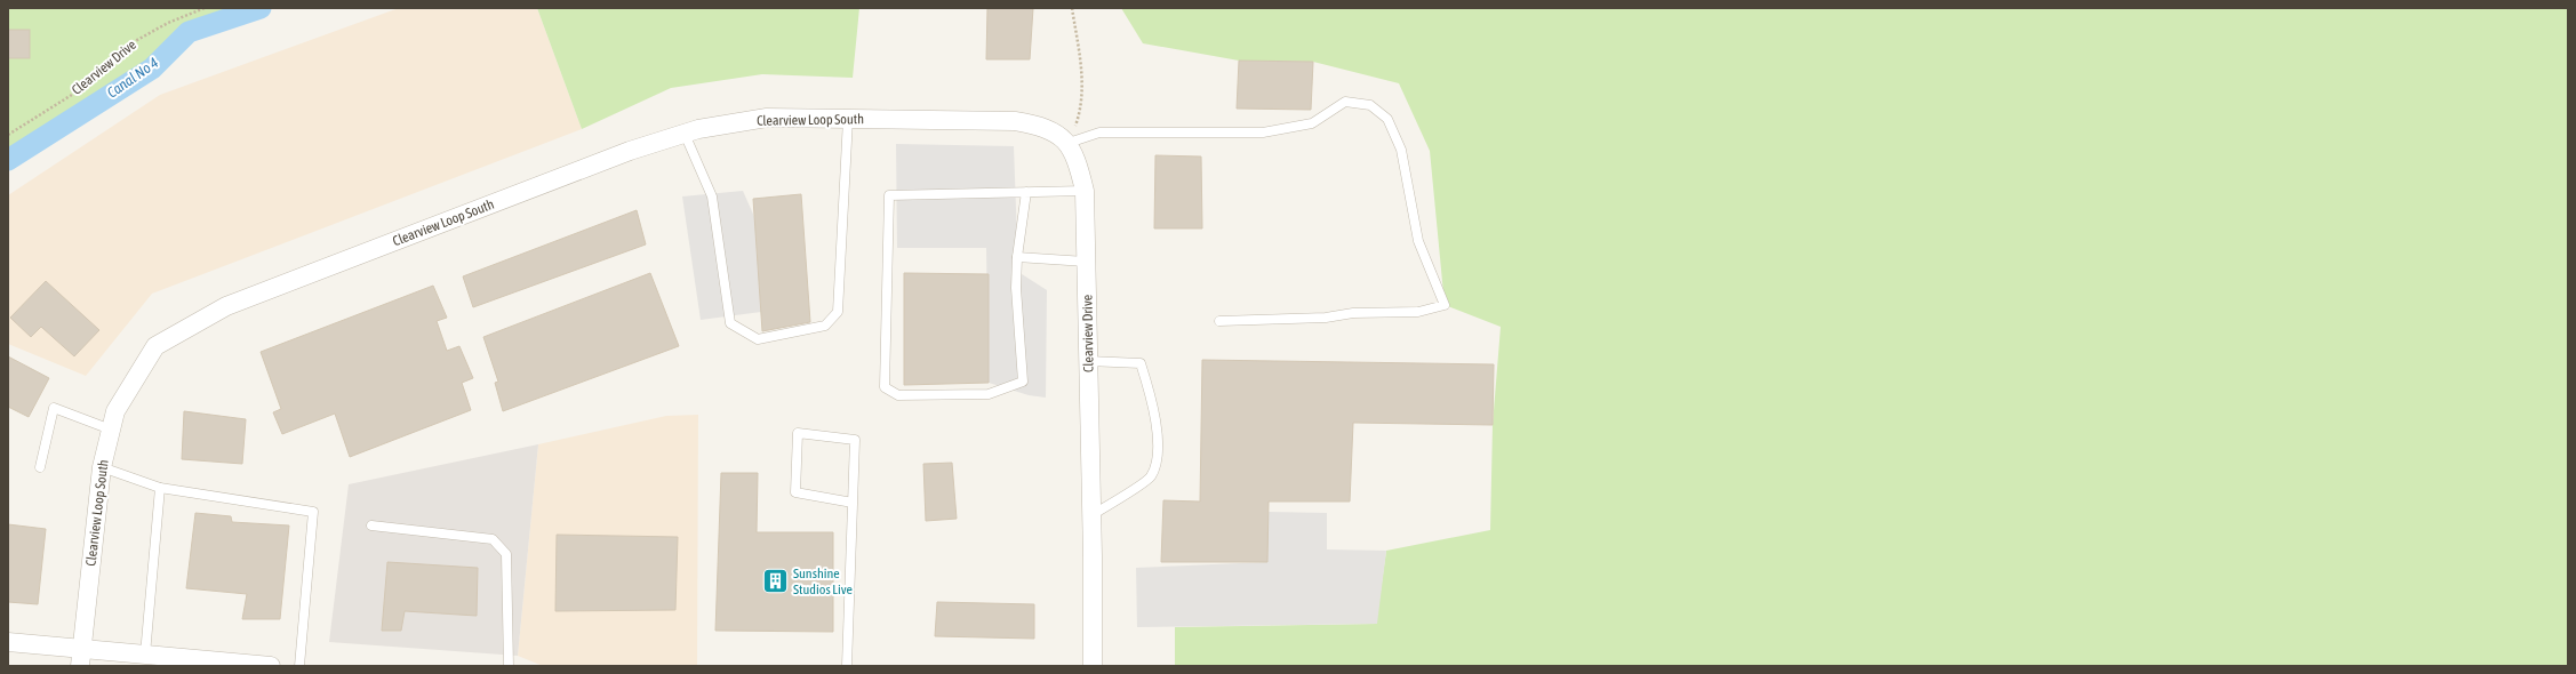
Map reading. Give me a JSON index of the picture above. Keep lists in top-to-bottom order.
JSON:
{
  "streets": {
    "street": ["Clearview Drive", "Clearview Loop South"]
  },
  "crossings": [
    ["Clearview Drive", "Clearview Loop South"]
  ],
  "water": ["Canal No 4"],
  "places": {
    "building": ["Sunshine Studios Live"]
  }
}
